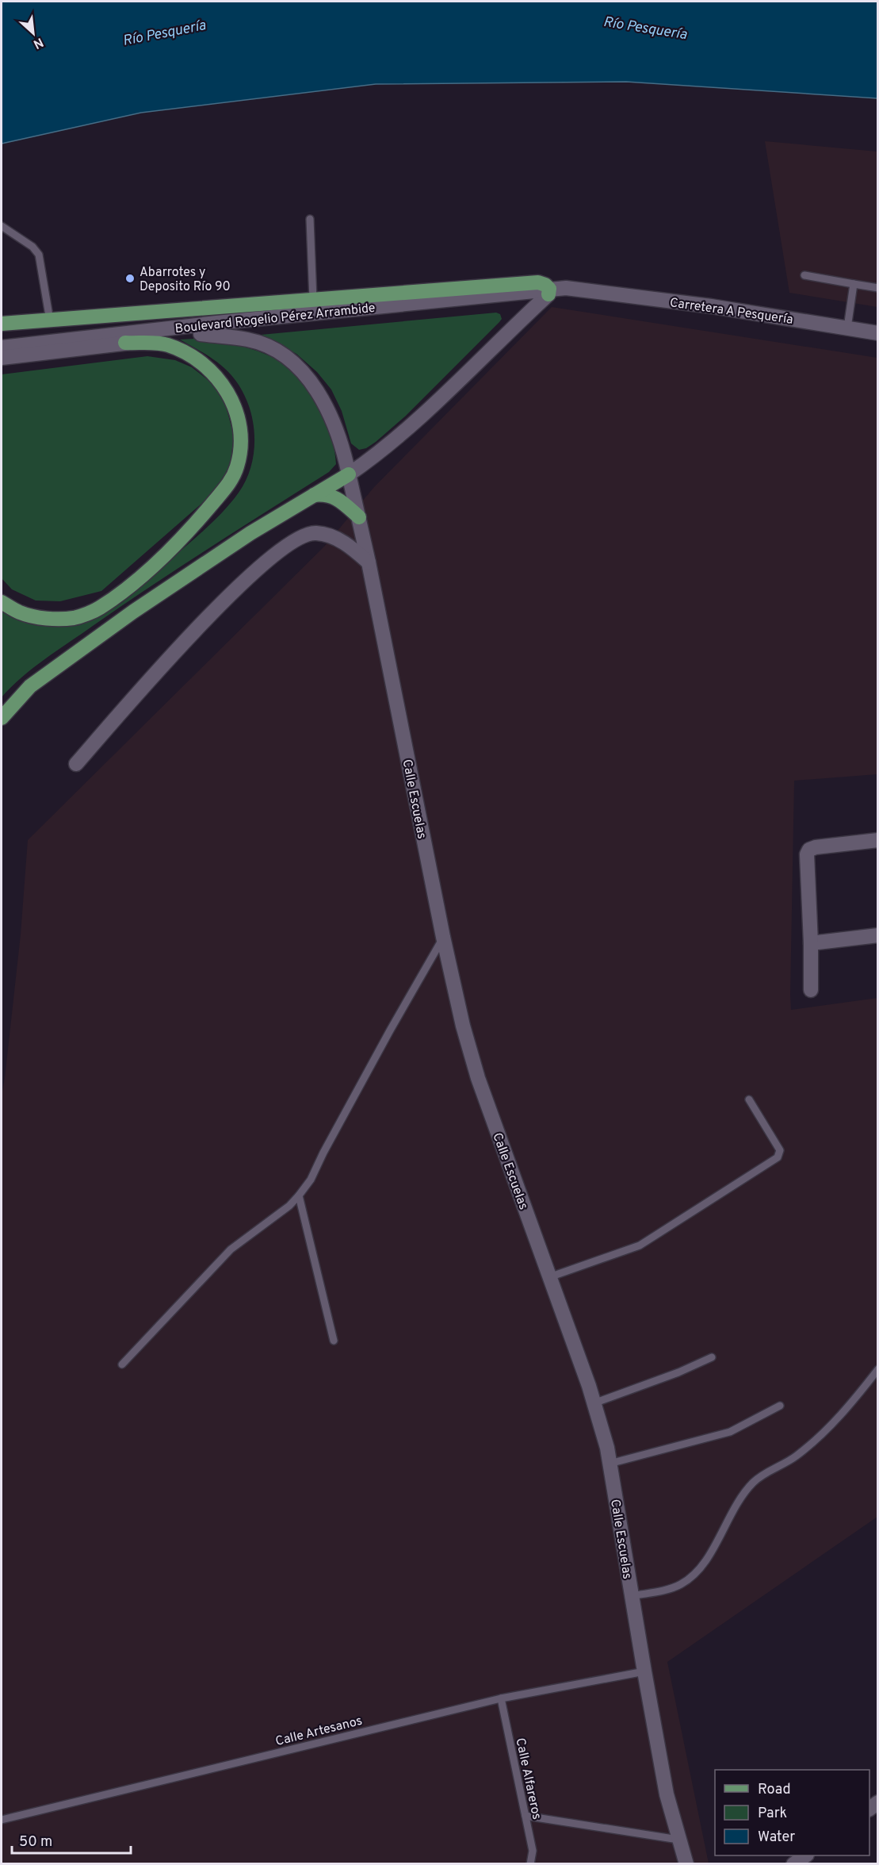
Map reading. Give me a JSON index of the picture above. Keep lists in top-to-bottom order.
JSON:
{
  "streets": {
    "street": ["Carretera A Pesquería", "Boulevard Rogelio Pérez Arrambide", "Calle Escuelas"],
    "lane": ["Calle Artesanos", "Calle Alfareros"]
  },
  "crossings": [
    ["Carretera A Pesquería", "Boulevard Rogelio Pérez Arrambide"],
    ["Boulevard Rogelio Pérez Arrambide", "Calle Escuelas"],
    ["Calle Escuelas", "Calle Artesanos"],
    ["Calle Artesanos", "Calle Alfareros"]
  ],
  "water": ["Río Pesquería"],
  "places": ["Abarrotes y Deposito Río 90"],
  "legend": ["Road", "Park", "Water"],
  "scale_bar": "50 m",
  "north": "bottom right"
}
